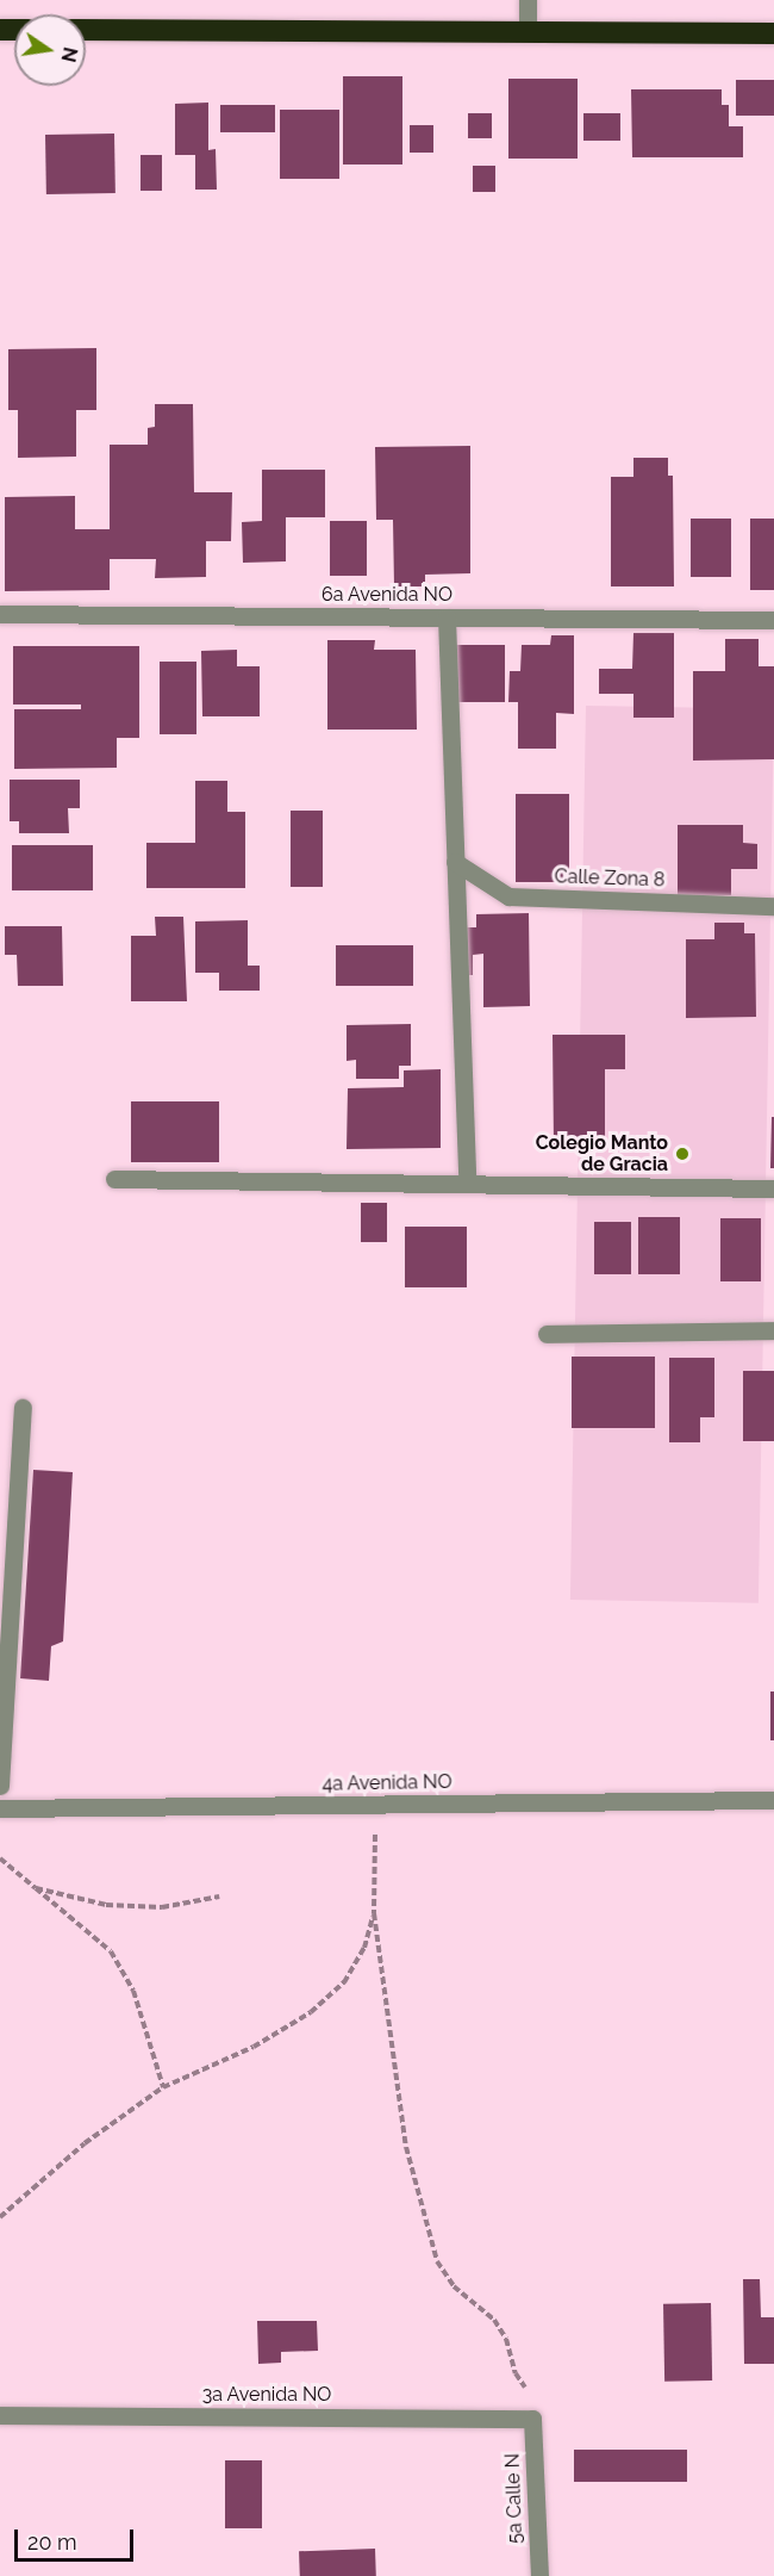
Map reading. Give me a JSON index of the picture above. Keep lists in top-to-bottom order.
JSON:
{
  "streets": {
    "street": [
      "6a Avenida NO",
      "Calle Zona 8",
      "4a Avenida NO",
      "3a Avenida NO",
      "5a Calle N"
    ]
  },
  "crossings": [
    ["3a Avenida NO", "5a Calle N"]
  ],
  "places": ["Colegio Manto de Gracia"],
  "scale_bar": "20 m",
  "north": "right"
}
